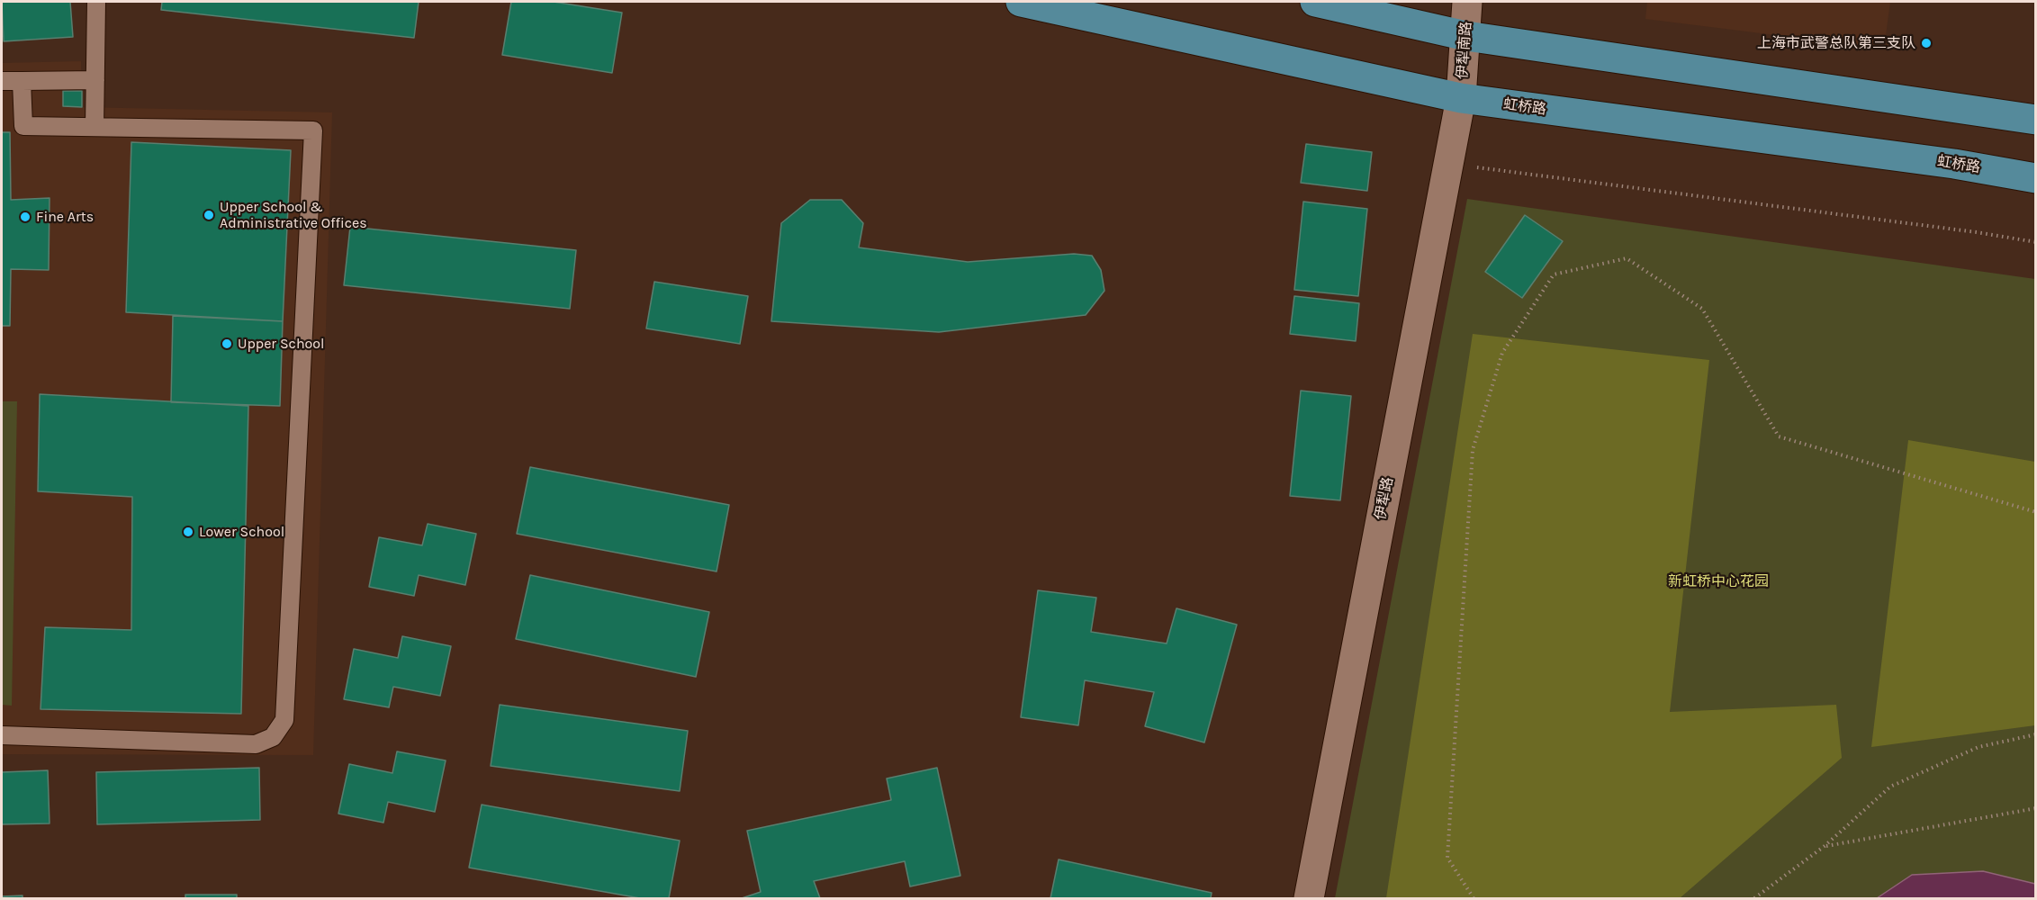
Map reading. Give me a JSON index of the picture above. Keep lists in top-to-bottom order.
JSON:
{
  "streets": {
    "main road": ["虹桥路"],
    "street": ["伊犁南路", "伊犁路"]
  },
  "crossings": [
    ["伊犁南路", "虹桥路"],
    ["伊犁南路", "伊犁路"],
    ["虹桥路", "伊犁路"]
  ],
  "parks": ["新虹桥中心花园"],
  "places": [
    "上海市武警总队第三支队",
    "Upper School & Administrative Offices",
    "Fine Arts",
    "Upper School",
    "Lower School"
  ]
}
